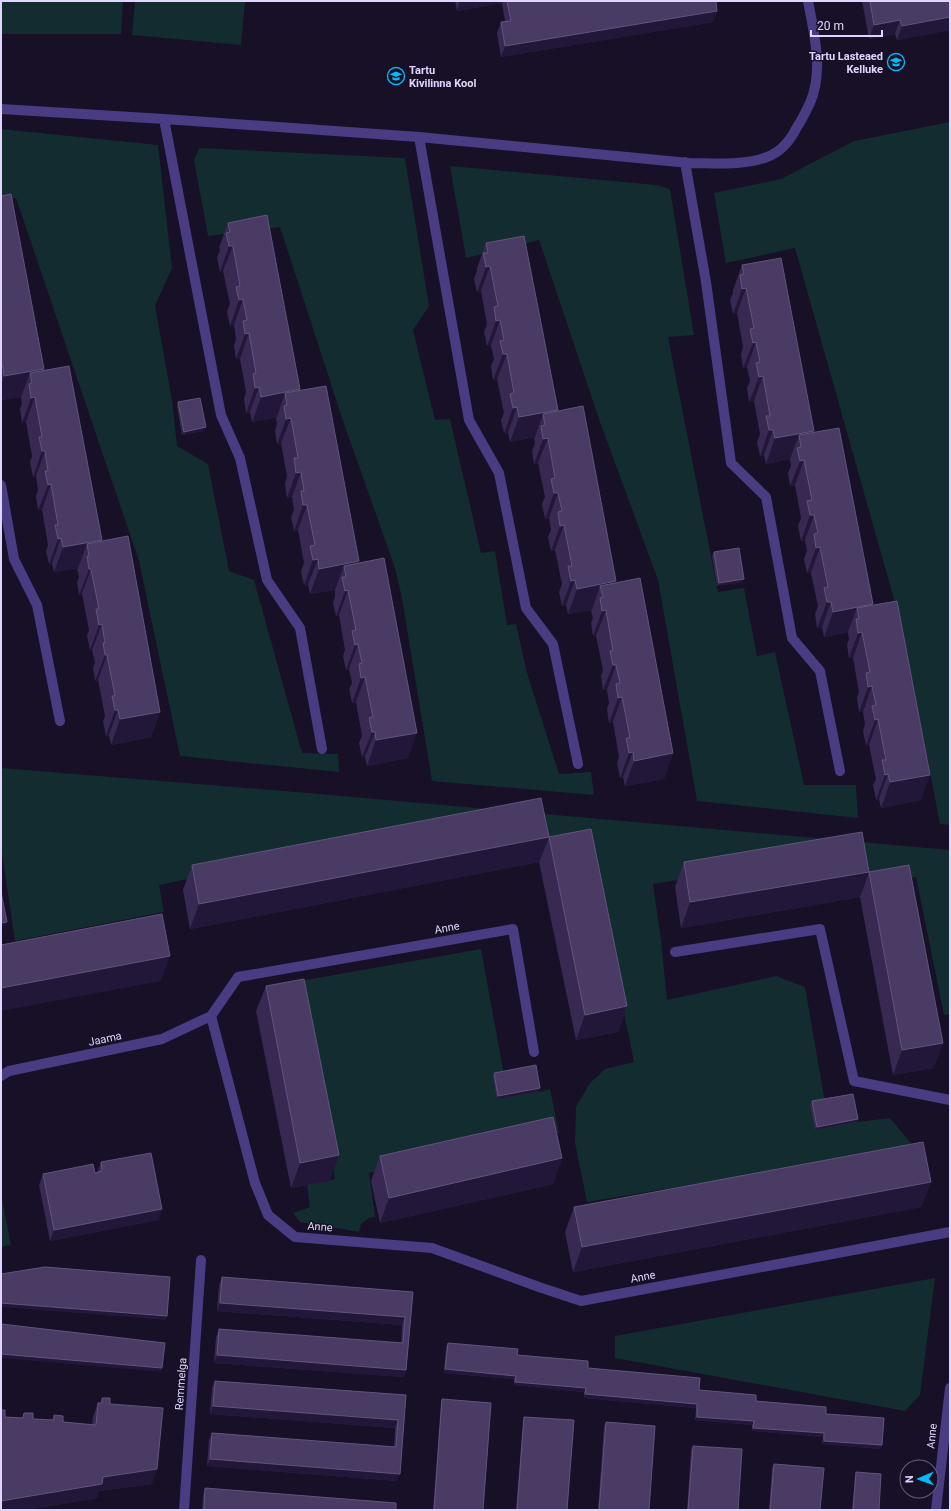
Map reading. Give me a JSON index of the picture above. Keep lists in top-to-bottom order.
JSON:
{
  "streets": {
    "street": ["Anne", "Jaama", "Remmelga"]
  },
  "crossings": [
    ["Anne", "Jaama"]
  ],
  "places": {
    "school or university": ["Tartu Lasteaed Kelluke", "Tartu Kivilinna Kool"]
  },
  "scale_bar": "20 m",
  "north": "left"
}
